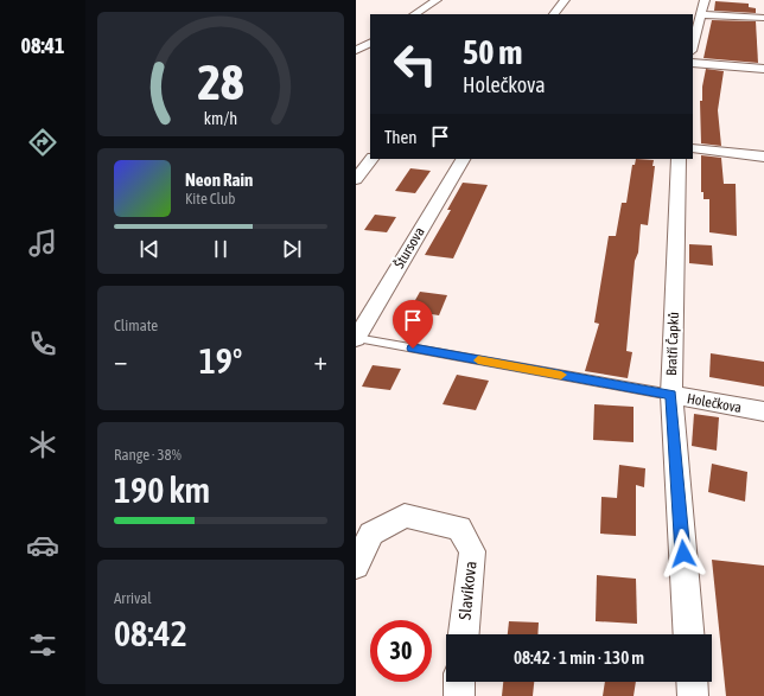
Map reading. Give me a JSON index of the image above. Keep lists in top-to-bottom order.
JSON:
{
  "streets": {
    "street": [
      "Štursova",
      "Bratří Čapků",
      "Holečkova",
      "Slavíkova"
    ]
  },
  "crossings": [
    ["Štursova", "Holečkova"],
    ["Bratří Čapků", "Holečkova"]
  ],
  "page": {
    "tabs": "08:41",
    "turn": ["50 m", "Holečkova"],
    "then": "Then",
    "song": ["Neon Rain", "Kite Club"],
    "tile": [
      "Climate",
      ["Range · 38%", "190 km"],
      ["Arrival", "08:42"]
    ],
    "heat": ["−", "19°", "+"],
    "limit": "30",
    "trip": "08:42 · 1 min · 130 m",
    "gauge": ["28", "km/h"]
  }
}
